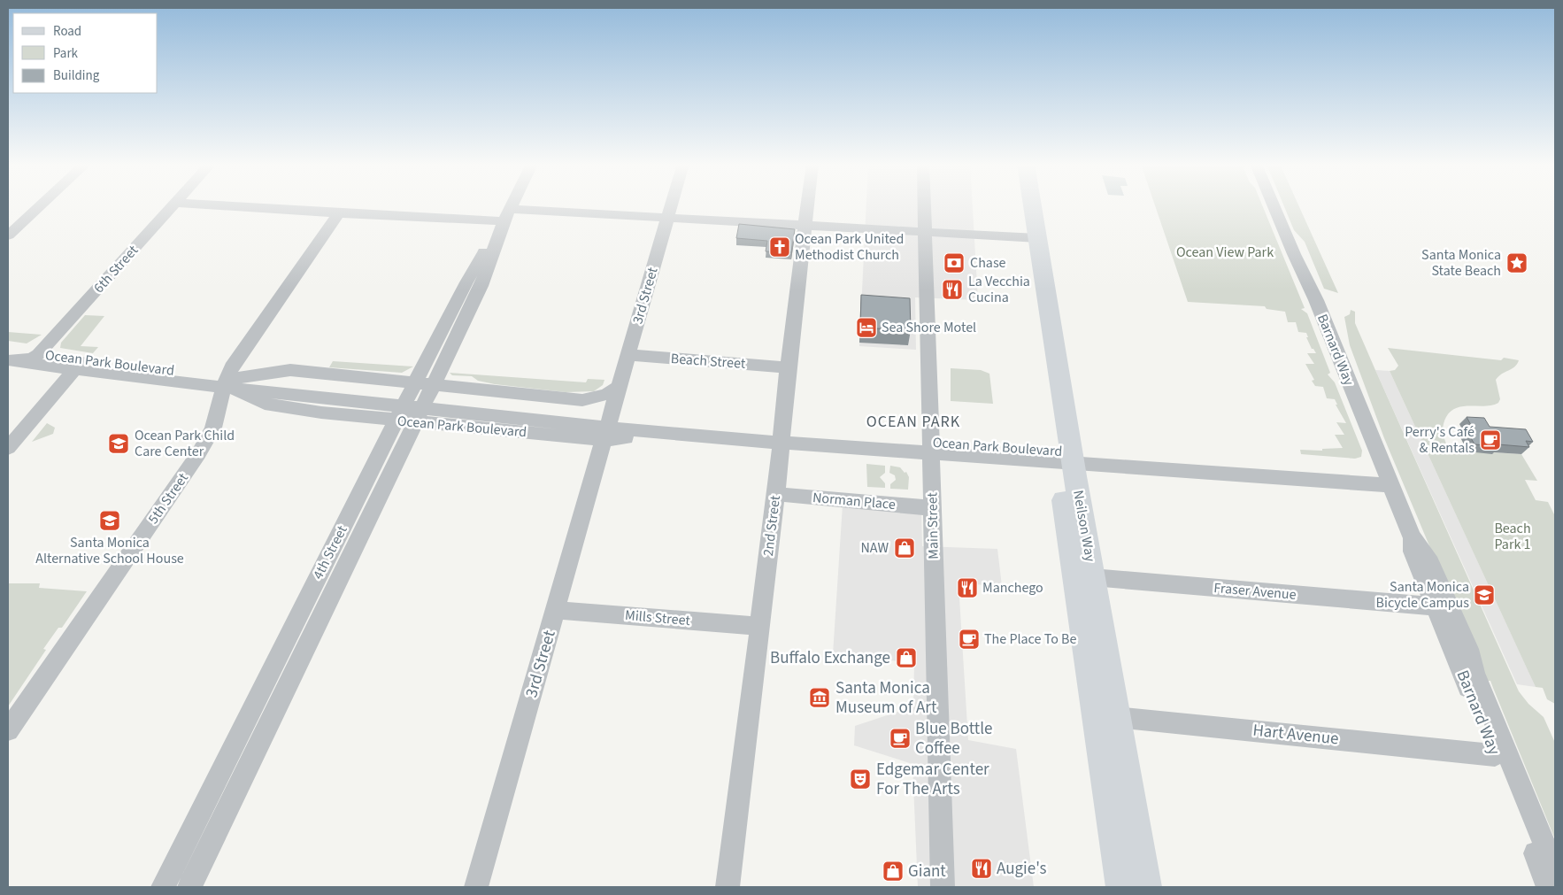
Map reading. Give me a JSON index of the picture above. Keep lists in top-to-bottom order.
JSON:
{
  "streets": {
    "main road": ["Neilson Way"],
    "street": [
      "6th Street",
      "3rd Street",
      "Barnard Way",
      "Beach Street",
      "Ocean Park Boulevard",
      "5th Street",
      "Norman Place",
      "2nd Street",
      "Main Street",
      "4th Street",
      "Fraser Avenue",
      "Mills Street",
      "Hart Avenue"
    ]
  },
  "crossings": [
    ["6th Street", "Ocean Park Boulevard"],
    ["3rd Street", "Beach Street"],
    ["3rd Street", "Ocean Park Boulevard"],
    ["3rd Street", "Mills Street"],
    ["Barnard Way", "Ocean Park Boulevard"],
    ["Barnard Way", "Fraser Avenue"],
    ["Barnard Way", "Hart Avenue"],
    ["Beach Street", "2nd Street"],
    ["Ocean Park Boulevard", "5th Street"],
    ["Ocean Park Boulevard", "2nd Street"],
    ["Ocean Park Boulevard", "Main Street"],
    ["Ocean Park Boulevard", "Neilson Way"],
    ["Ocean Park Boulevard", "4th Street"],
    ["Norman Place", "2nd Street"],
    ["Norman Place", "Main Street"],
    ["2nd Street", "Mills Street"],
    ["Neilson Way", "Fraser Avenue"],
    ["Neilson Way", "Hart Avenue"]
  ],
  "districts": ["OCEAN PARK"],
  "parks": ["Ocean View Park", "Beach Park 1"],
  "places": {
    "church": ["Ocean Park United Methodist Church"],
    "bank": ["Chase"],
    "place": ["Santa Monica State Beach"],
    "restaurant": ["La Vecchia Cucina", "Manchego", "Augie's"],
    "hotel": ["Sea Shore Motel"],
    "cafe": ["Perry's Café & Rentals", "The Place To Be", "Blue Bottle Coffee"],
    "school or university": ["Ocean Park Child Care Center", "Santa Monica Alternative School House", "Santa Monica Bicycle Campus"],
    "shop": ["NAW", "Buffalo Exchange", "Giant"],
    "museum": ["Santa Monica Museum of Art"],
    "theatre": ["Edgemar Center For The Arts"]
  },
  "legend": ["Road", "Park", "Building"]
}
